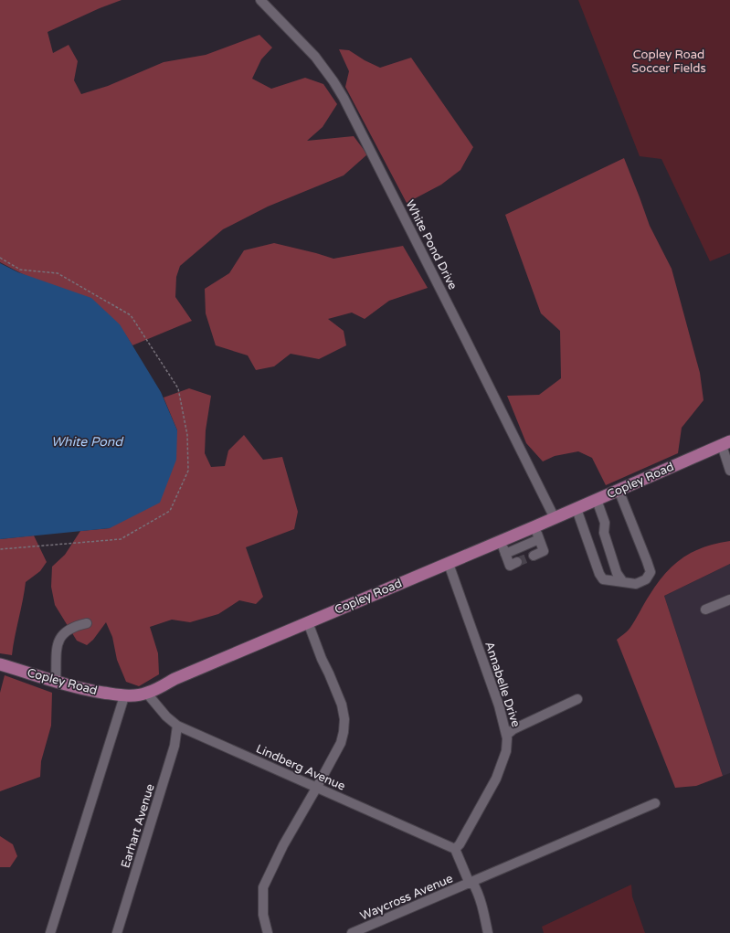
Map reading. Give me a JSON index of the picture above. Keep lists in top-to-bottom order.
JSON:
{
  "streets": {
    "main road": ["Copley Road"],
    "street": [
      "White Pond Drive",
      "Annabelle Drive",
      "Lindberg Avenue",
      "Earhart Avenue",
      "Waycross Avenue"
    ]
  },
  "crossings": [
    ["White Pond Drive", "Copley Road"],
    ["Copley Road", "Annabelle Drive"],
    ["Copley Road", "Lindberg Avenue"],
    ["Annabelle Drive", "Lindberg Avenue"],
    ["Lindberg Avenue", "Earhart Avenue"]
  ],
  "water": ["White Pond"],
  "parks": ["Copley Road Soccer Fields"]
}
